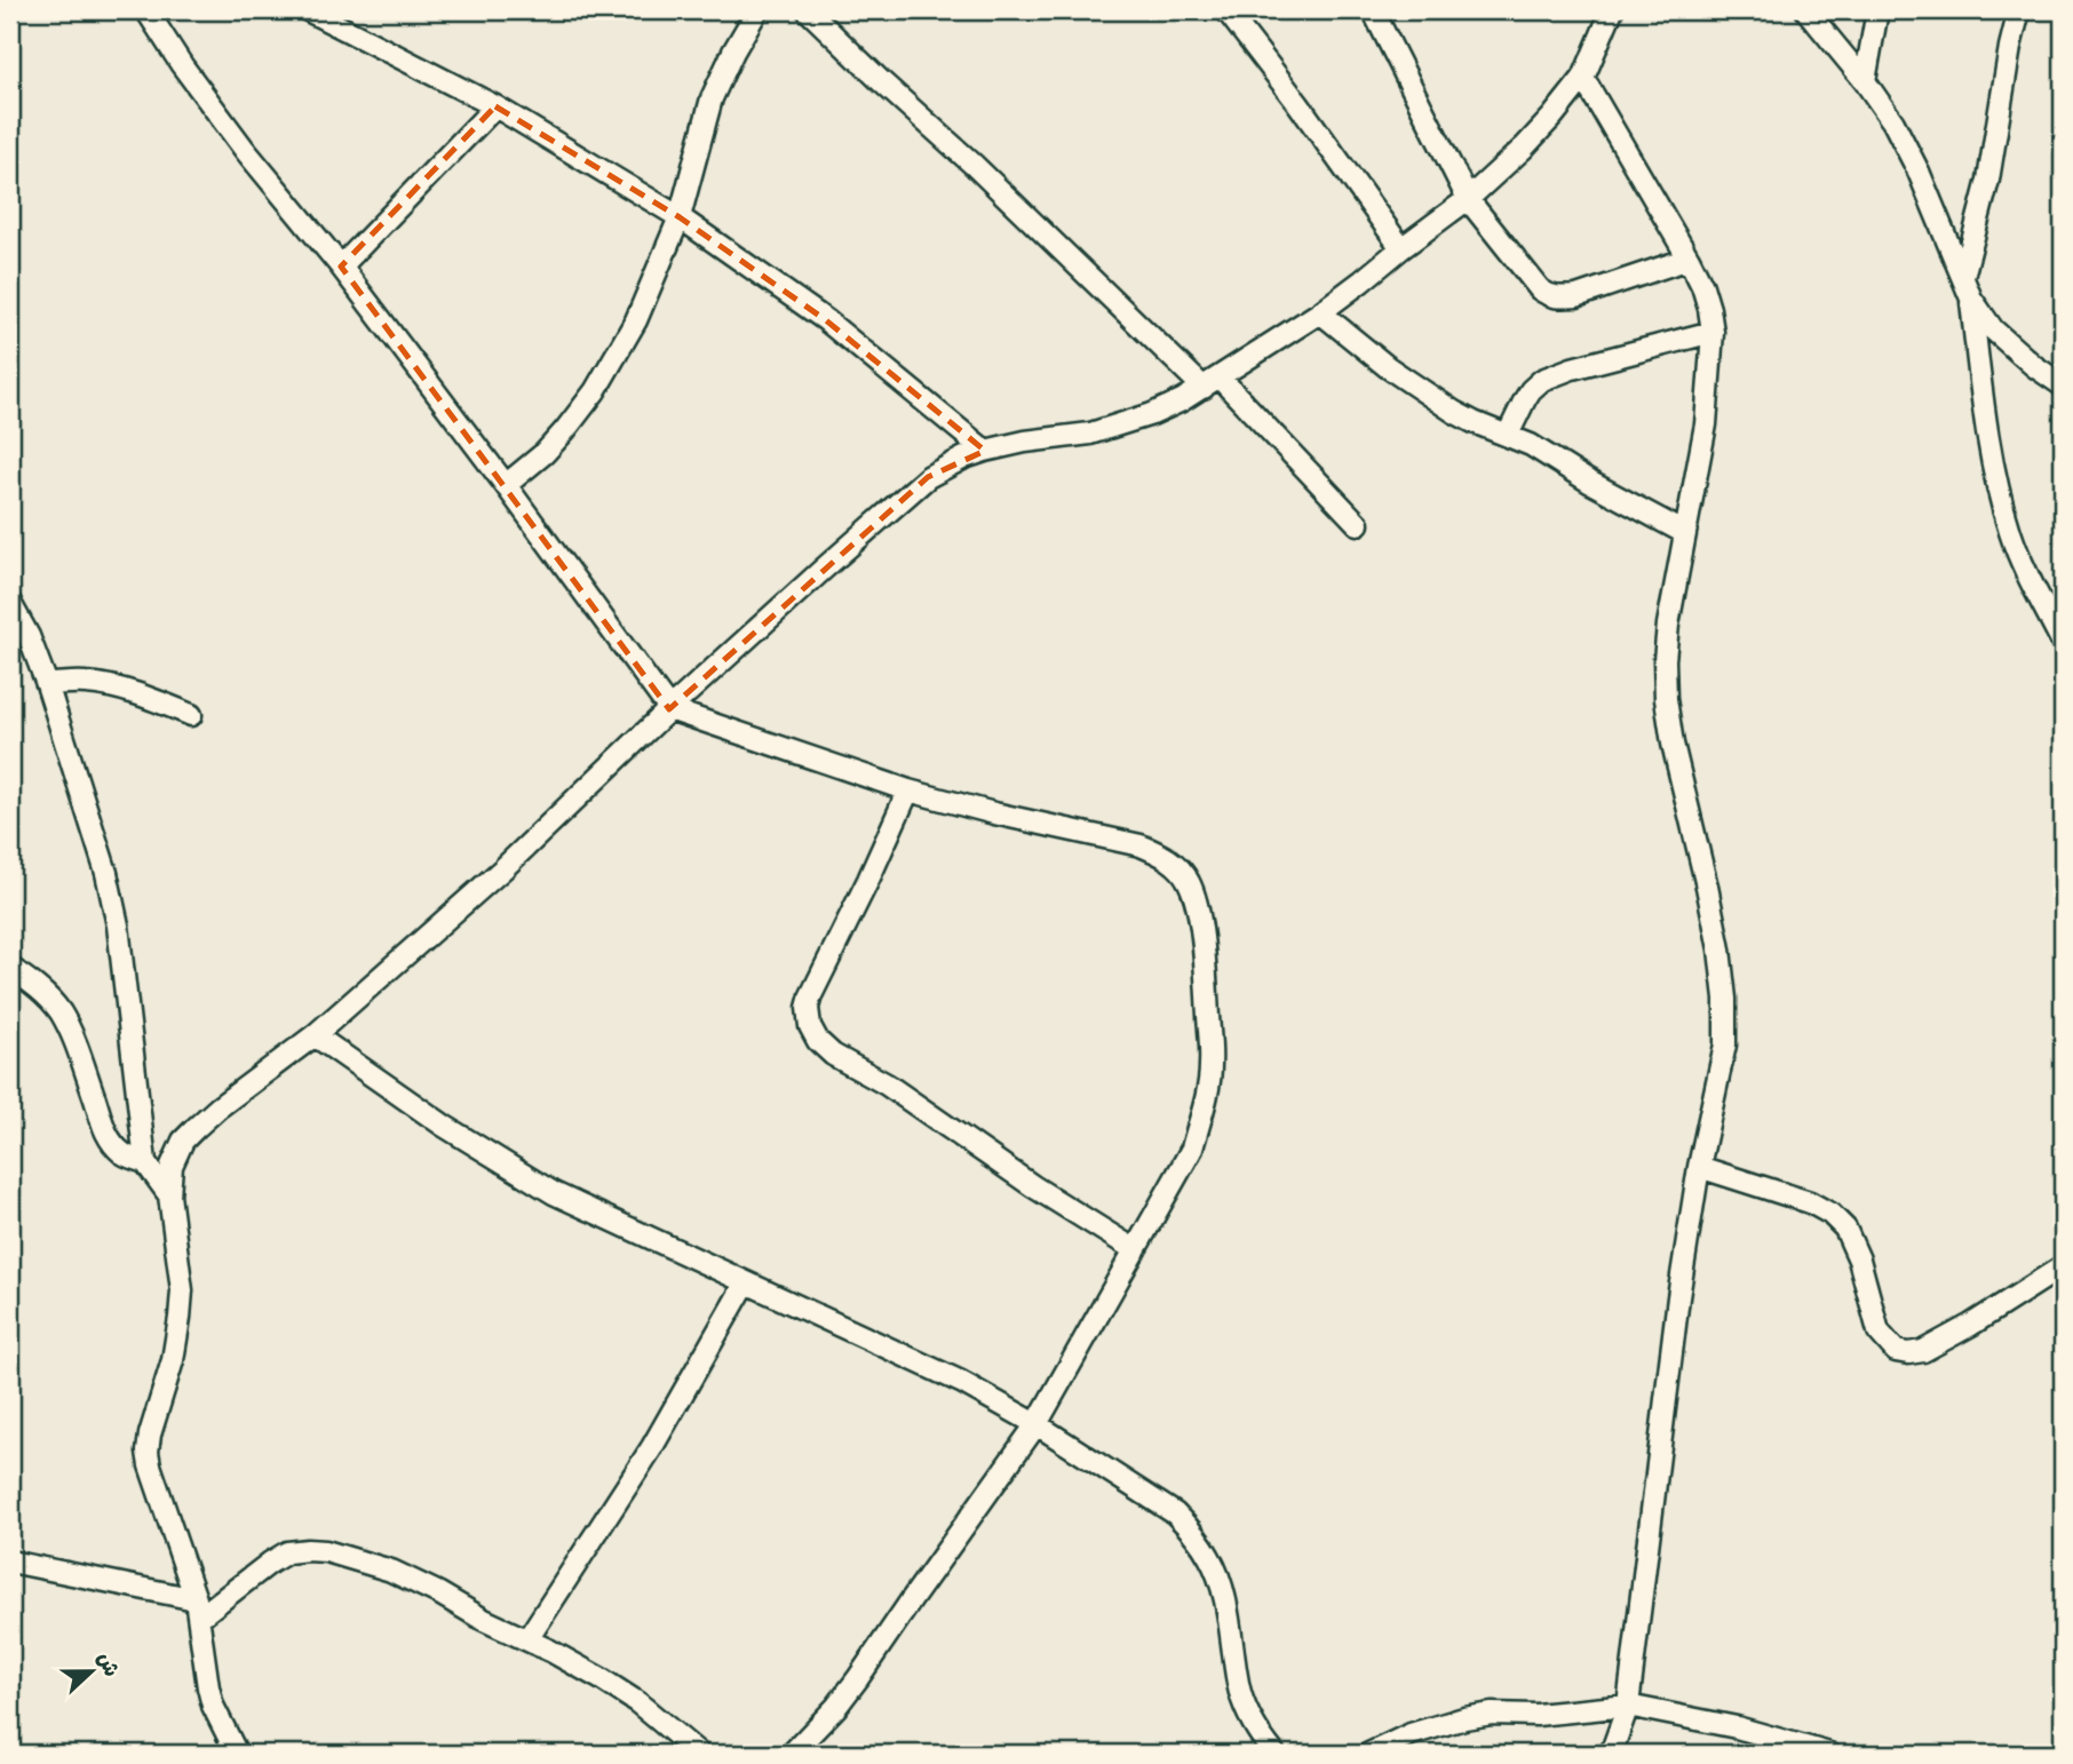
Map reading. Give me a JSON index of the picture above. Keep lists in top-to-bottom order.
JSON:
{
  "north": "right"
}
